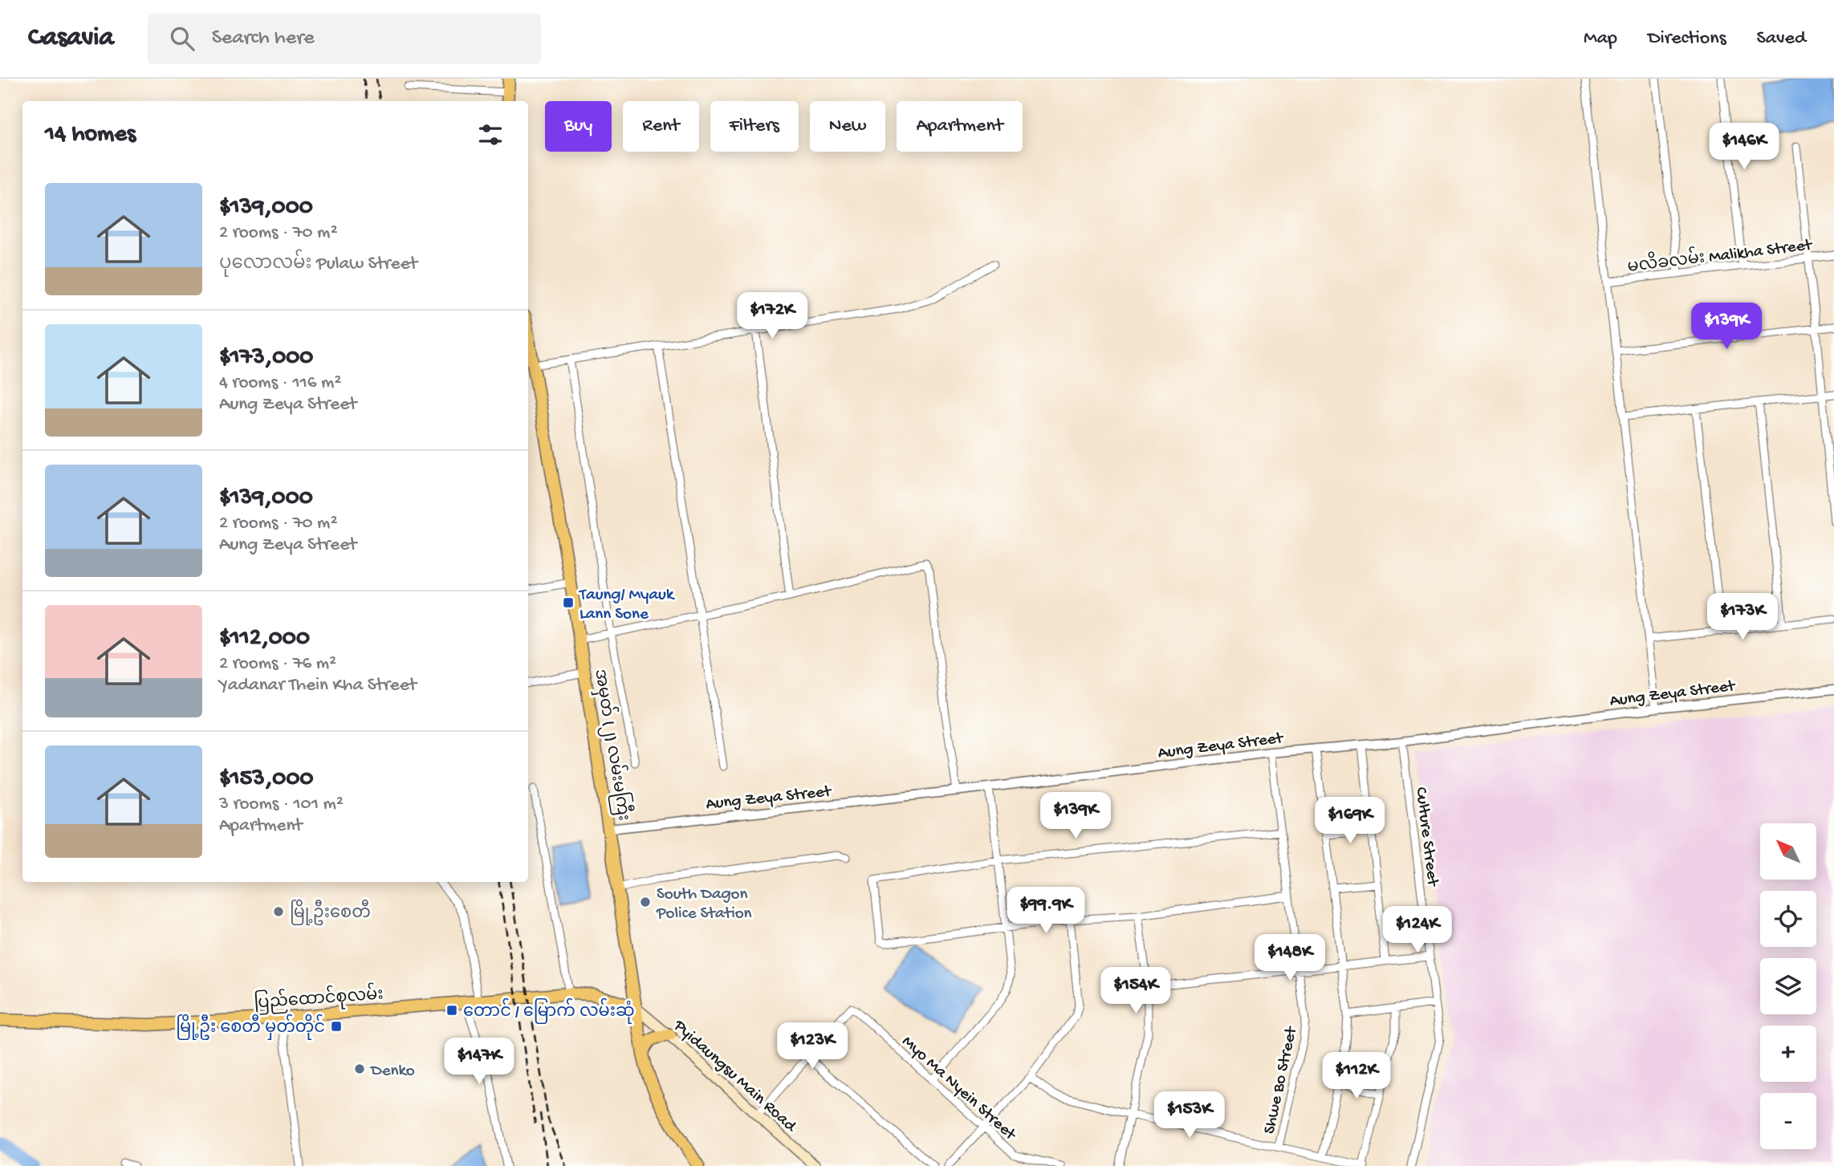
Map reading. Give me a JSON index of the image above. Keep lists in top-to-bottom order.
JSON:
{
  "streets": {
    "main road": ["အမှတ် (၂) လမ်းမကြီး", "ပြည်ထောင်စုလမ်း", "Pyidaungsu Main Road"],
    "street": [
      "မလိခလမ်း Malikha Street",
      "Aung Zeya Street",
      "Culture Street",
      "Shwe Bo Street",
      "Myo Ma Nyein Street"
    ]
  },
  "crossings": [
    ["Aung Zeya Street", "အမှတ် (၂) လမ်းမကြီး"],
    ["Aung Zeya Street", "Culture Street"],
    ["Aung Zeya Street", "Shwe Bo Street"],
    ["အမှတ် (၂) လမ်းမကြီး", "ပြည်ထောင်စုလမ်း"],
    ["အမှတ် (၂) လမ်းမကြီး", "Pyidaungsu Main Road"],
    ["ပြည်ထောင်စုလမ်း", "Pyidaungsu Main Road"]
  ],
  "places": {
    "transit": ["Taung/ Myauk Lann Sone", "တောင် / မြောက် လမ်းဆုံ", "မြို့ဦး စေတီ မှတ်တိုင်"],
    "other": ["South Dagon Police Station", "မြို့ဦးစေတီ", "Denko"]
  },
  "north": "top left",
  "page": {
    "header": "Casavia",
    "search": "Search here",
    "nav": ["Map", "Directions", "Saved"],
    "chip": [
      "Buy",
      "Rent",
      "Filters",
      "New",
      "Apartment"
    ],
    "heading": "14 homes",
    "price": [
      "$146K",
      "$172K",
      "$139K",
      "$173K",
      "$139K",
      "$169K",
      "$99.9K",
      "$124K",
      "$148K",
      "$154K",
      "$123K",
      "$147K",
      "$112K",
      "$153K"
    ],
    "list": [
      {
        "name": "$139,000",
        "note": "2 rooms · 70 m² · ပုလောလမ်း Pulaw Street"
      },
      {
        "name": "$173,000",
        "note": "4 rooms · 116 m² · Aung Zeya Street"
      },
      {
        "name": "$139,000",
        "note": "2 rooms · 70 m² · Aung Zeya Street"
      },
      {
        "name": "$112,000",
        "note": "2 rooms · 76 m² · Yadanar Thein Kha Street"
      },
      {
        "name": "$153,000",
        "note": "3 rooms · 101 m² · Apartment"
      }
    ],
    "map_buttons": ["+", "−"]
  }
}
